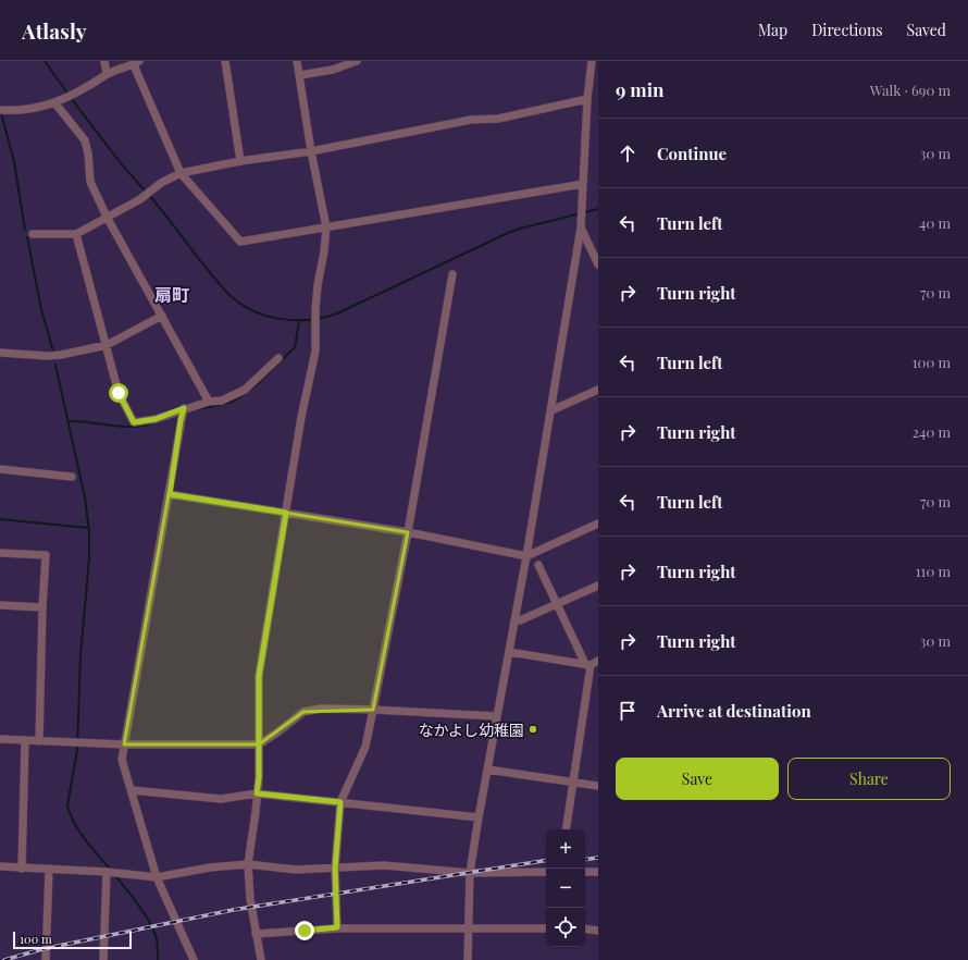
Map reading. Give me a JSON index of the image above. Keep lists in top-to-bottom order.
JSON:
{
  "districts": ["扇町"],
  "places": ["なかよし幼稚園"],
  "scale_bar": "100 m",
  "page": {
    "header": "Atlasly",
    "nav": ["Map", "Directions", "Saved"],
    "heading": ["9 min", "Walk · 690 m"],
    "list": [
      ["Continue", "30 m"],
      ["Turn left", "40 m"],
      ["Turn right", "70 m"],
      ["Turn left", "100 m"],
      ["Turn right", "240 m"],
      ["Turn left", "70 m"],
      ["Turn right", "110 m"],
      ["Turn right", "30 m"],
      "Arrive at destination"
    ],
    "buttons": ["Save", "Share"],
    "map_buttons": ["+", "−"],
    "scale": "100 m"
  }
}
